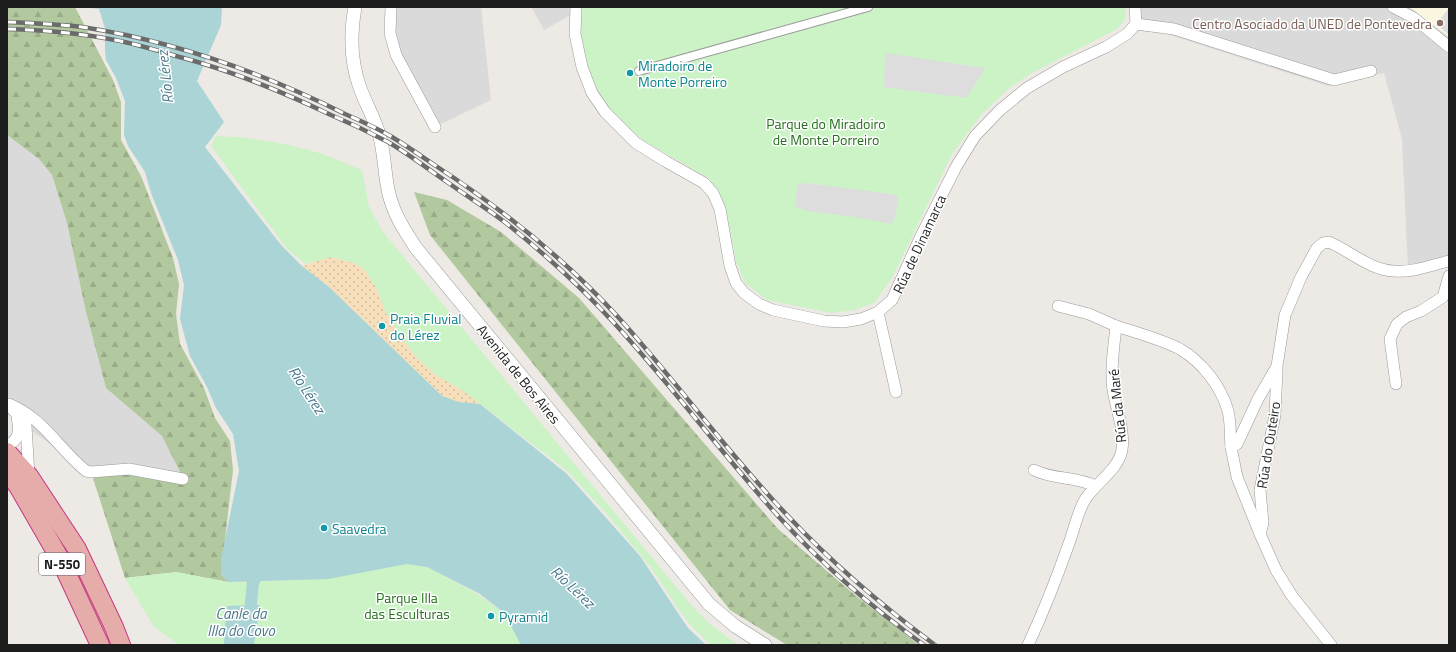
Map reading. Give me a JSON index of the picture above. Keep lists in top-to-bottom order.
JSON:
{
  "streets": {
    "highway": ["N-550"],
    "street": [
      "Rúa de Dinamarca",
      "Avenida de Bos Aires",
      "Rúa da Maré",
      "Rúa do Outeiro"
    ]
  },
  "water": ["Río Lérez", "Canle da Illa do Covo"],
  "parks": ["Parque do Miradoiro de Monte Porreiro", "Parque Illa das Esculturas"],
  "places": [
    "Centro Asociado da UNED de Pontevedra",
    "Miradoiro de Monte Porreiro",
    "Praia Fluvial do Lérez",
    "Saavedra",
    "Pyramid"
  ]
}
